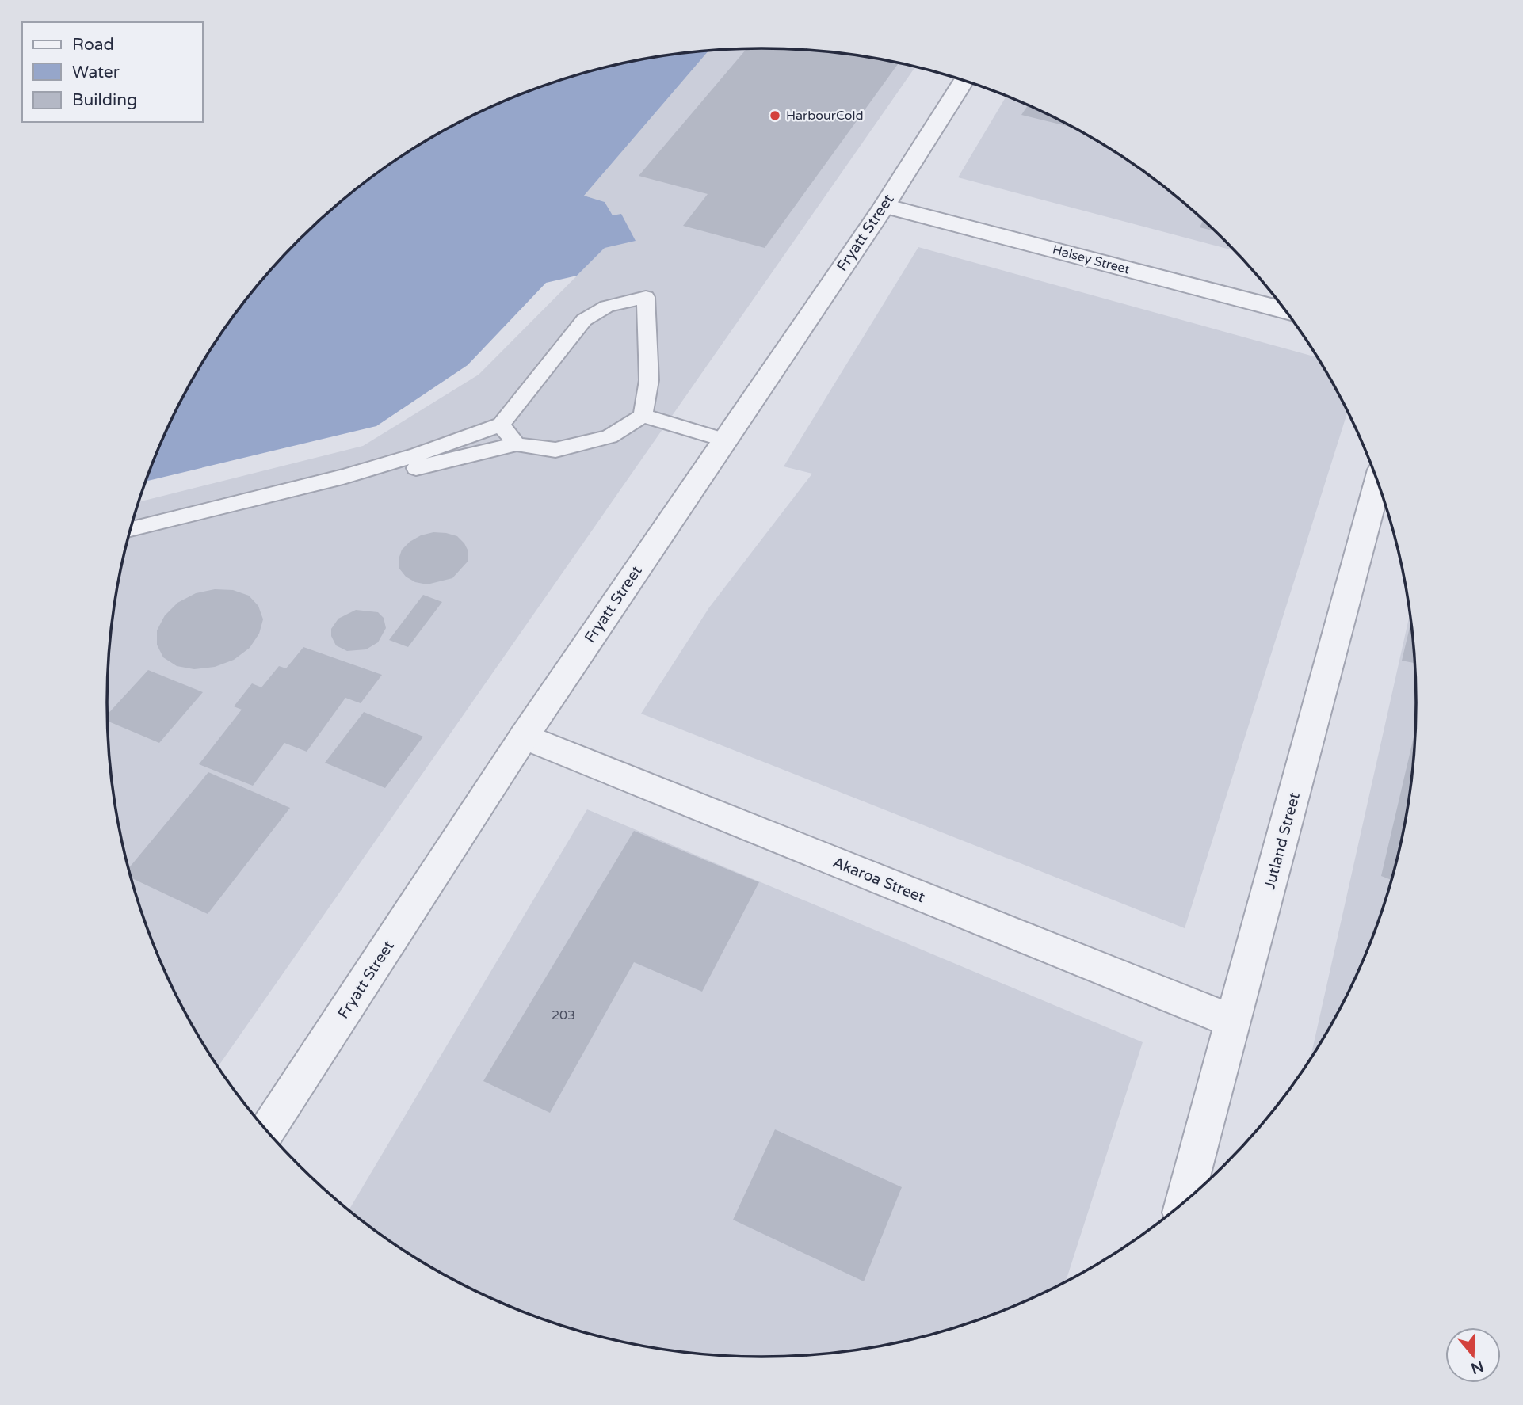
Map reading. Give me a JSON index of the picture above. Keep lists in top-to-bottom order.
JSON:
{
  "streets": {
    "street": [
      "Fryatt Street",
      "Halsey Street",
      "Jutland Street",
      "Akaroa Street"
    ]
  },
  "crossings": [
    ["Fryatt Street", "Halsey Street"],
    ["Fryatt Street", "Akaroa Street"],
    ["Jutland Street", "Akaroa Street"]
  ],
  "places": ["HarbourCold"],
  "house_numbers": ["203"],
  "legend": ["Road", "Water", "Building"],
  "north": "bottom"
}
